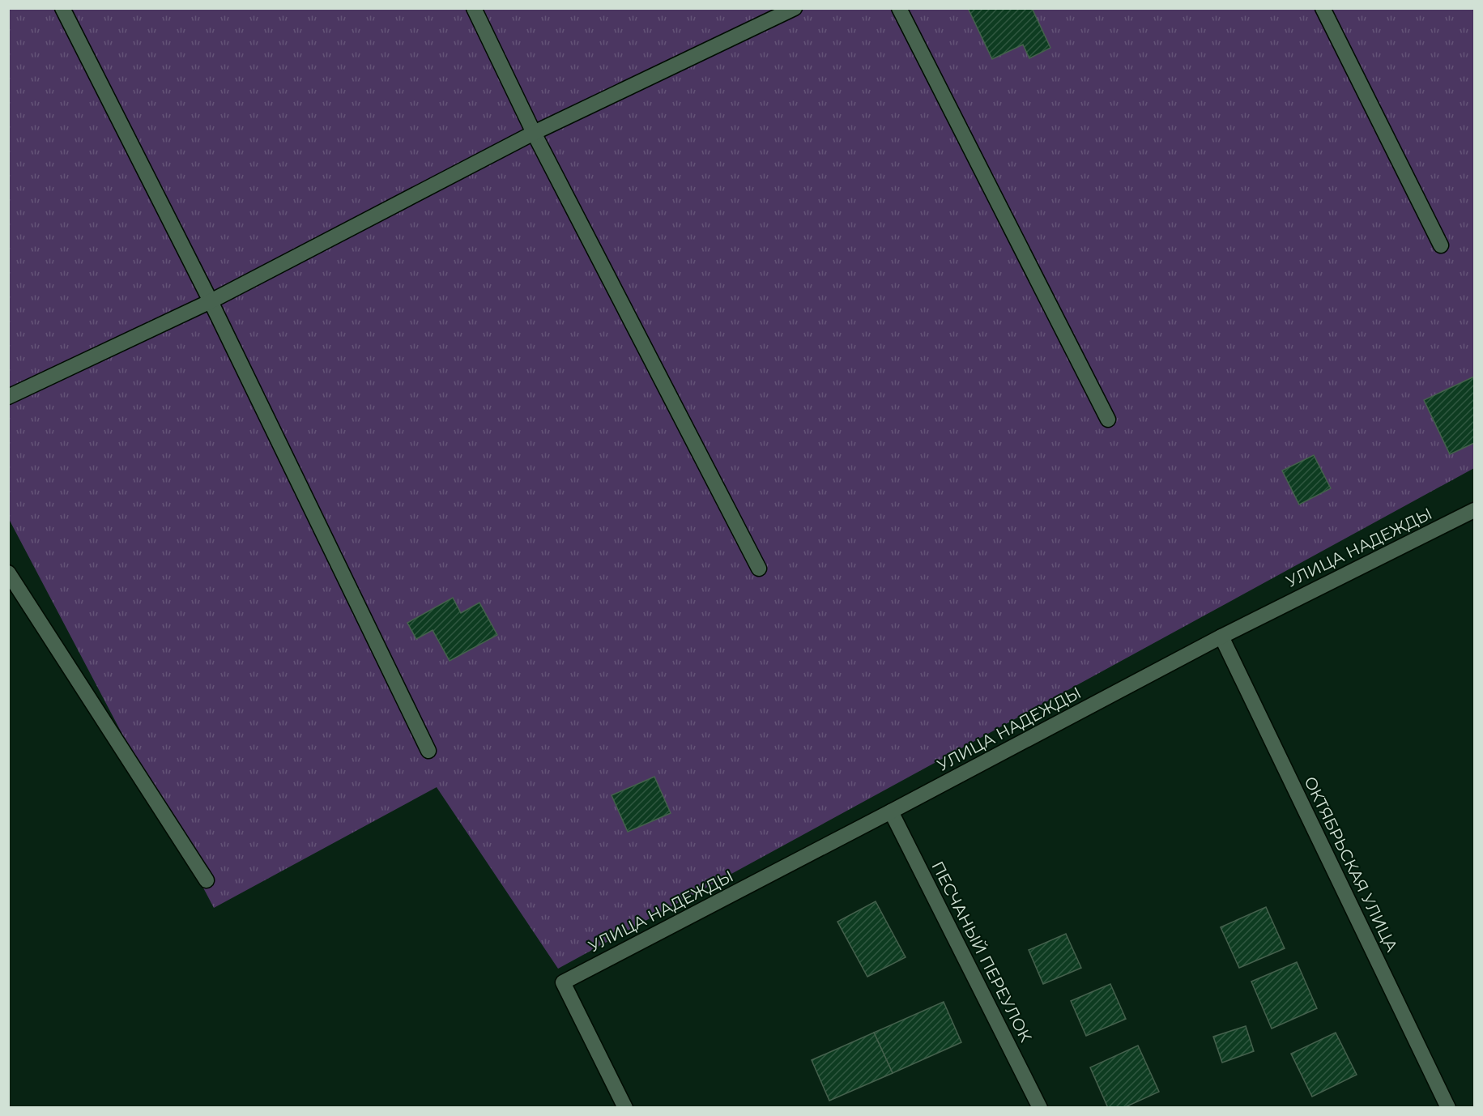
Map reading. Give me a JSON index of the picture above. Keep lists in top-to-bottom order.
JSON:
{
  "streets": {
    "street": ["УЛИЦА НАДЕЖДЫ", "ОКТЯБРЬСКАЯ УЛИЦА", "ПЕСЧАНЫЙ ПЕРЕУЛОК"]
  },
  "crossings": [
    ["УЛИЦА НАДЕЖДЫ", "ОКТЯБРЬСКАЯ УЛИЦА"],
    ["УЛИЦА НАДЕЖДЫ", "ПЕСЧАНЫЙ ПЕРЕУЛОК"]
  ]
}
